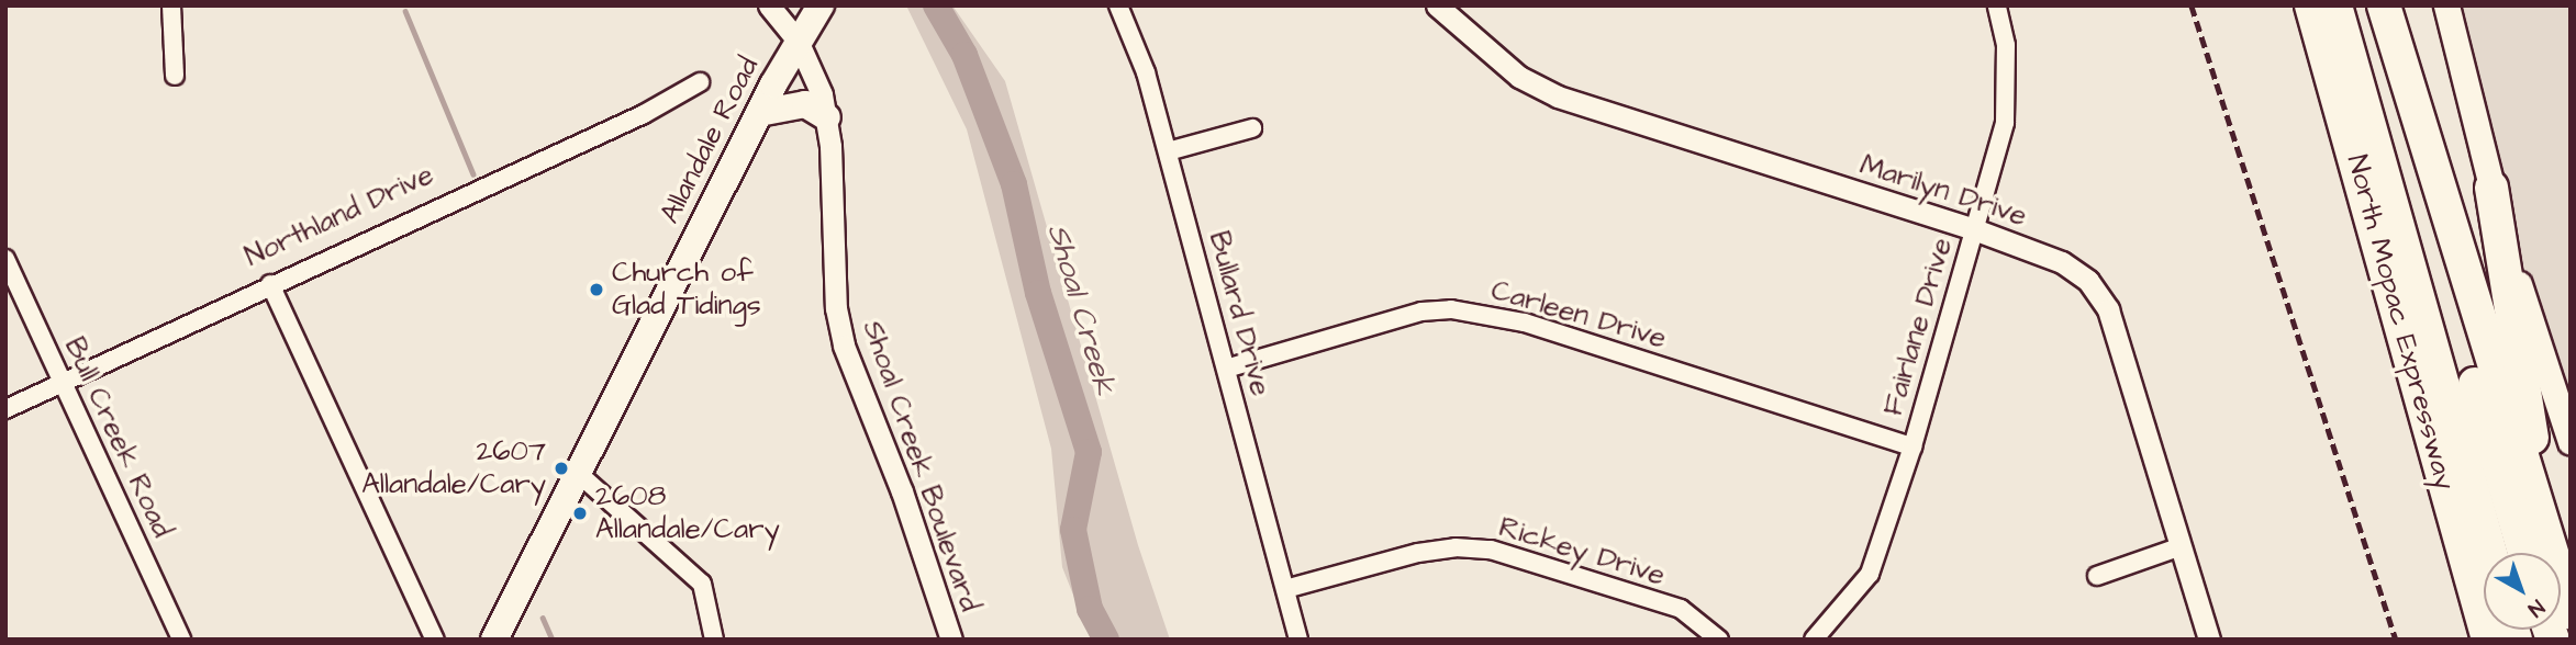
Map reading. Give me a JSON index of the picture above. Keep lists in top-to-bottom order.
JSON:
{
  "streets": {
    "highway": ["North Mopac Expressway"],
    "main road": ["Allandale Road"],
    "street": [
      "Marilyn Drive",
      "Northland Drive",
      "Bullard Drive",
      "Carleen Drive",
      "Fairlane Drive",
      "Bull Creek Road",
      "Shoal Creek Boulevard",
      "Rickey Drive"
    ]
  },
  "crossings": [
    ["Allandale Road", "Shoal Creek Boulevard"],
    ["Marilyn Drive", "Fairlane Drive"],
    ["Northland Drive", "Bull Creek Road"],
    ["Bullard Drive", "Carleen Drive"],
    ["Bullard Drive", "Rickey Drive"],
    ["Carleen Drive", "Fairlane Drive"]
  ],
  "water": ["Shoal Creek"],
  "places": ["Church of Glad Tidings", "2607 Allandale/Cary", "2608 Allandale/Cary"],
  "north": "bottom right"
}
